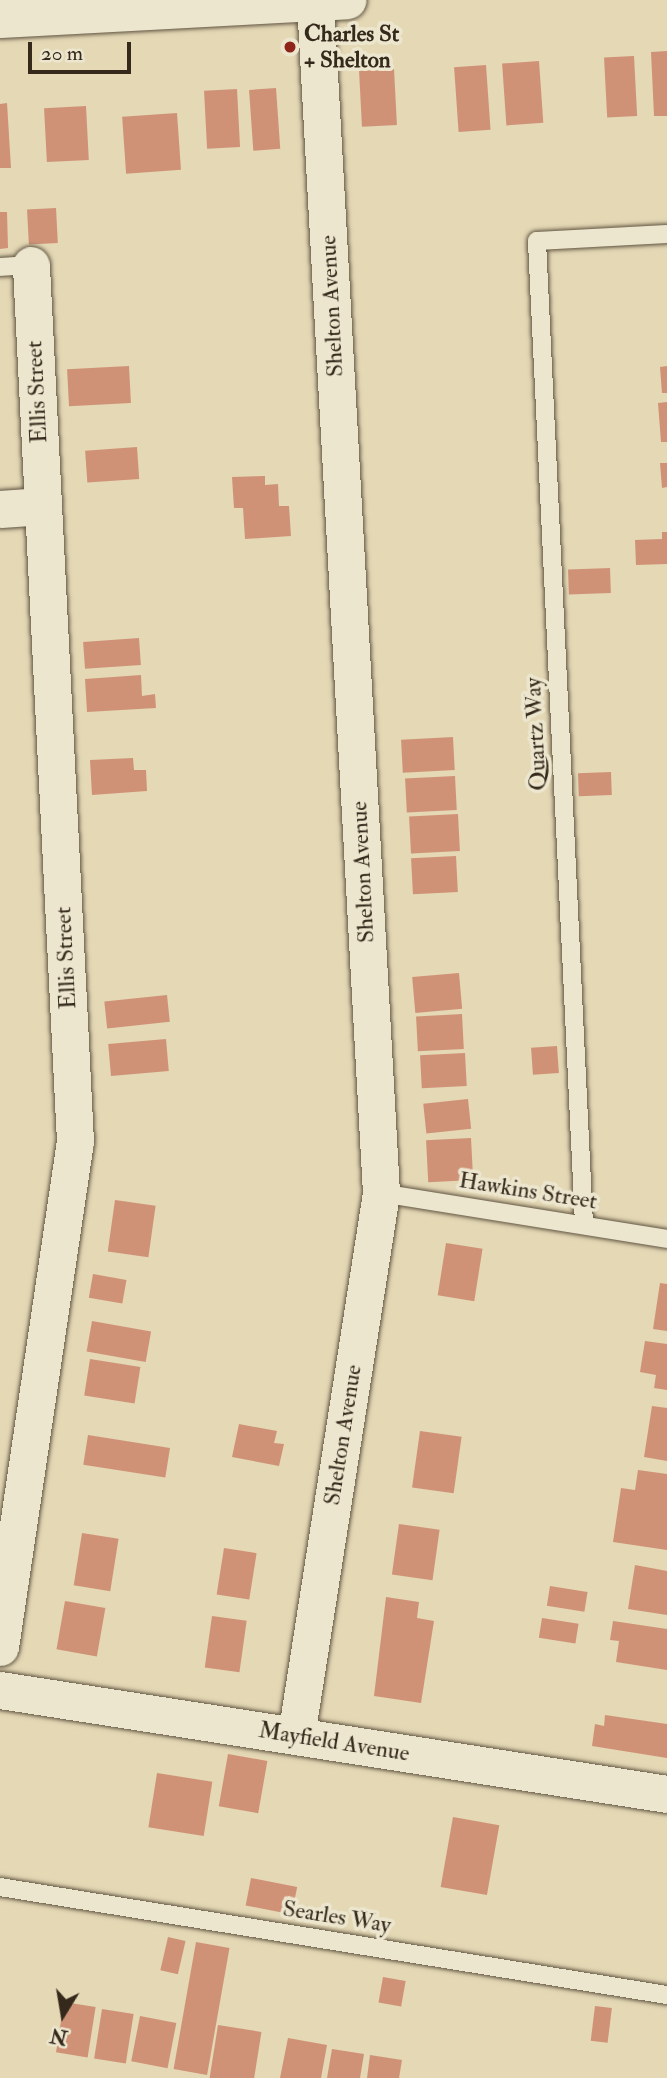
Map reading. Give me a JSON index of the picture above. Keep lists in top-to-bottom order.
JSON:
{
  "streets": {
    "street": ["Shelton Avenue", "Ellis Street", "Mayfield Avenue"],
    "lane": ["Quartz Way", "Hawkins Street", "Searles Way"]
  },
  "crossings": [
    ["Shelton Avenue", "Hawkins Street"],
    ["Shelton Avenue", "Mayfield Avenue"],
    ["Quartz Way", "Hawkins Street"]
  ],
  "places": ["Charles St + Shelton"],
  "scale_bar": "20 m",
  "north": "bottom"
}
